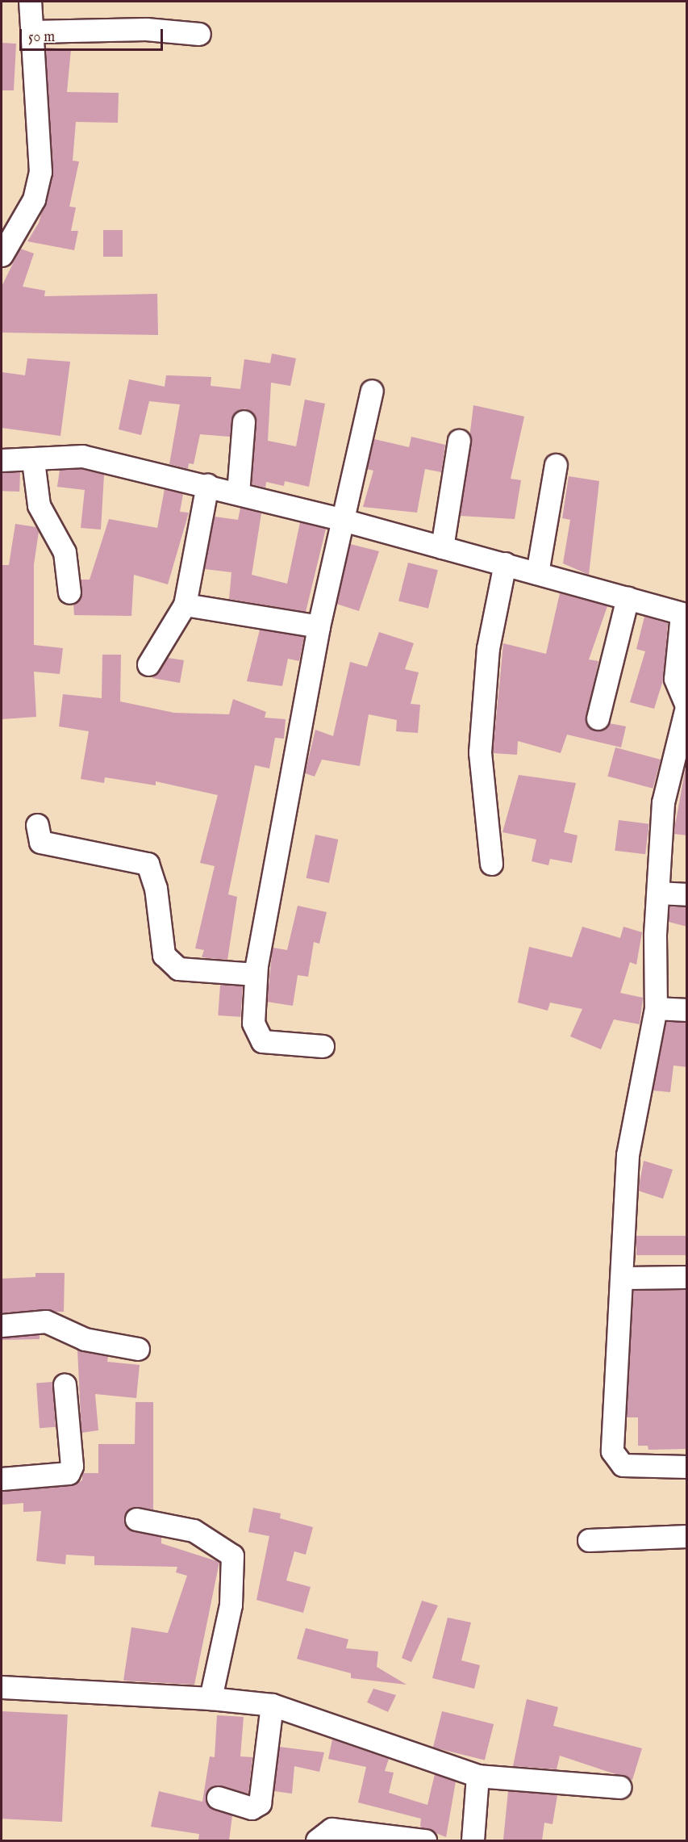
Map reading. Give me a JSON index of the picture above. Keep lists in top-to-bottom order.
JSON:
{
  "scale_bar": "50 m"
}
